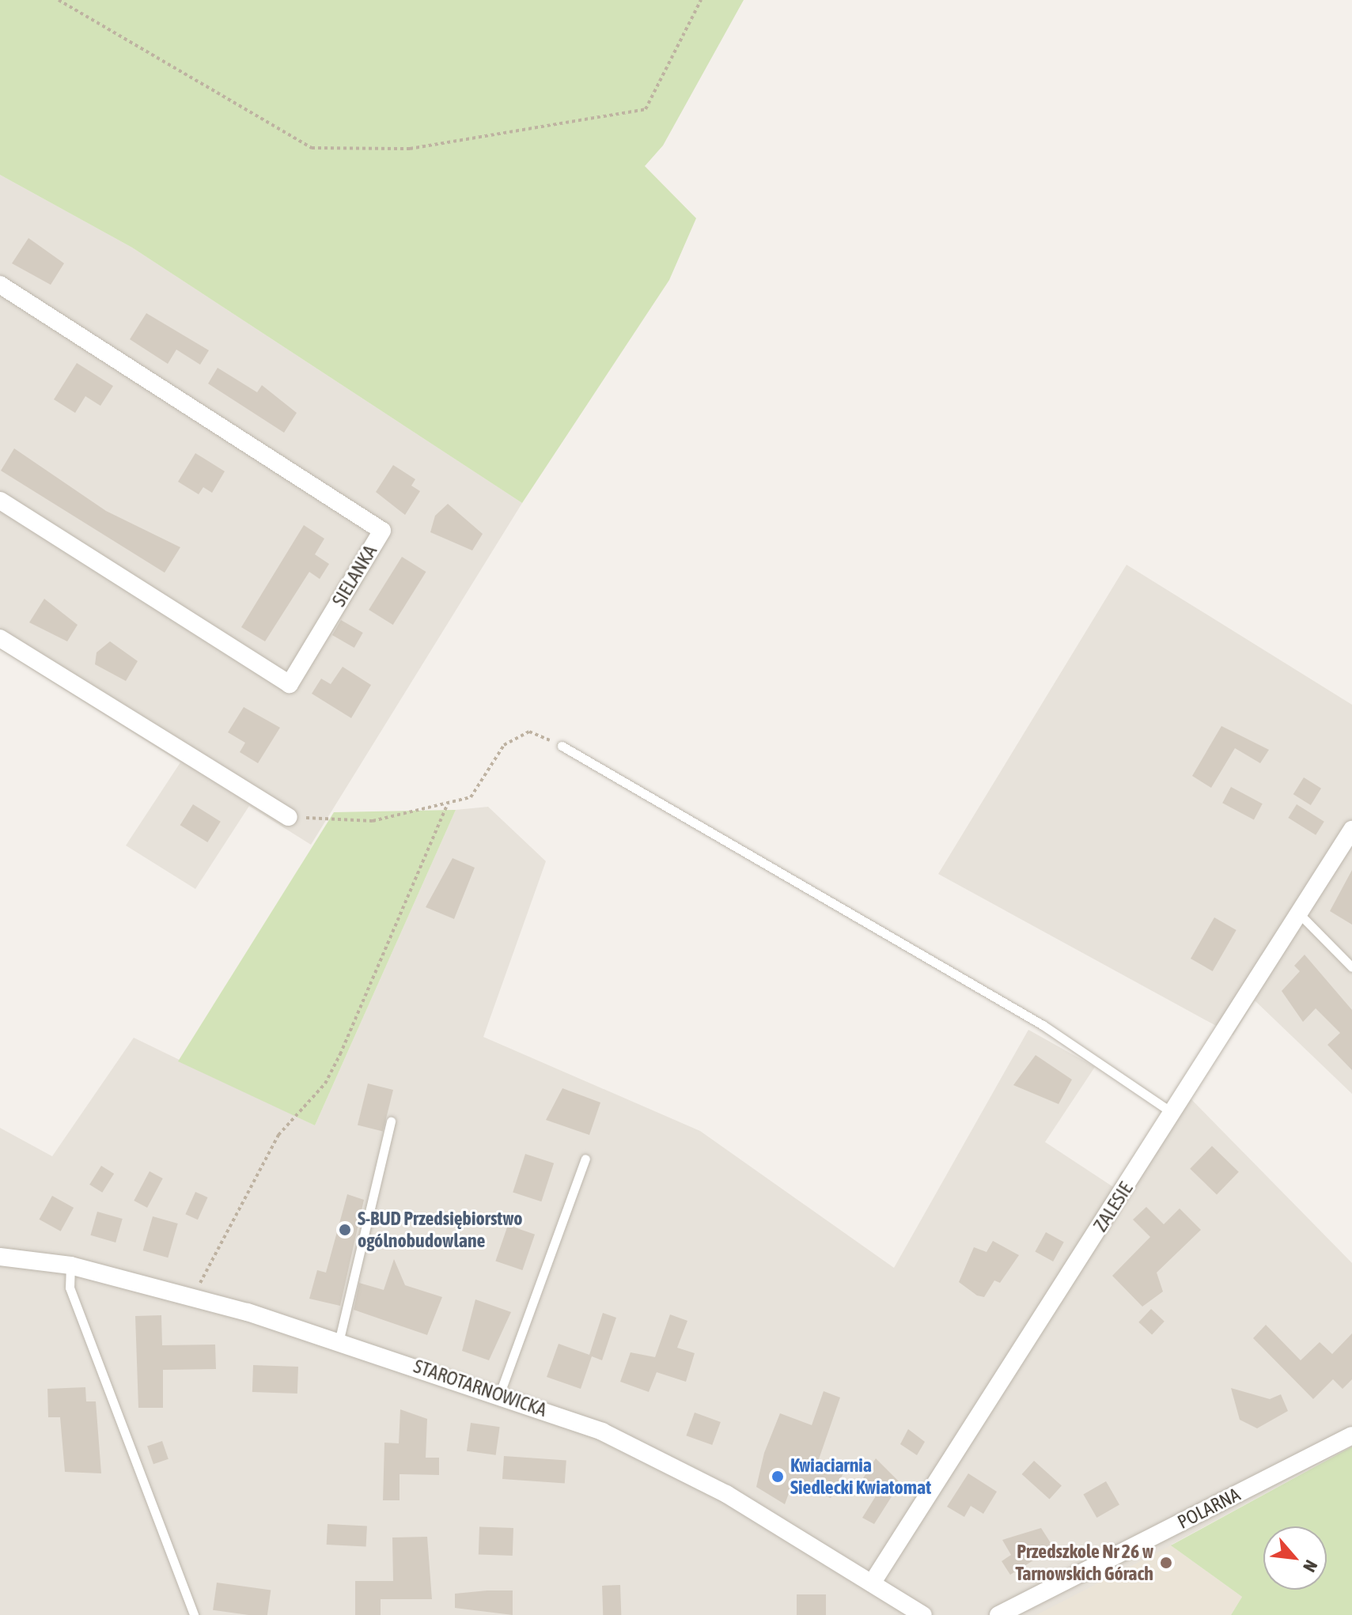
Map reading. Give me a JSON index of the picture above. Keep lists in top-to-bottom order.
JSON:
{
  "streets": {
    "street": [
      "SIELANKA",
      "ZALESIE",
      "STAROTARNOWICKA",
      "POLARNA"
    ]
  },
  "crossings": [
    ["ZALESIE", "STAROTARNOWICKA"]
  ],
  "places": ["S-BUD Przedsiębiorstwo ogólnobudowlane", "Kwiaciarnia Siedlecki Kwiatomat", "Przedszkole Nr 26 w Tarnowskich Górach"],
  "north": "bottom right"
}
